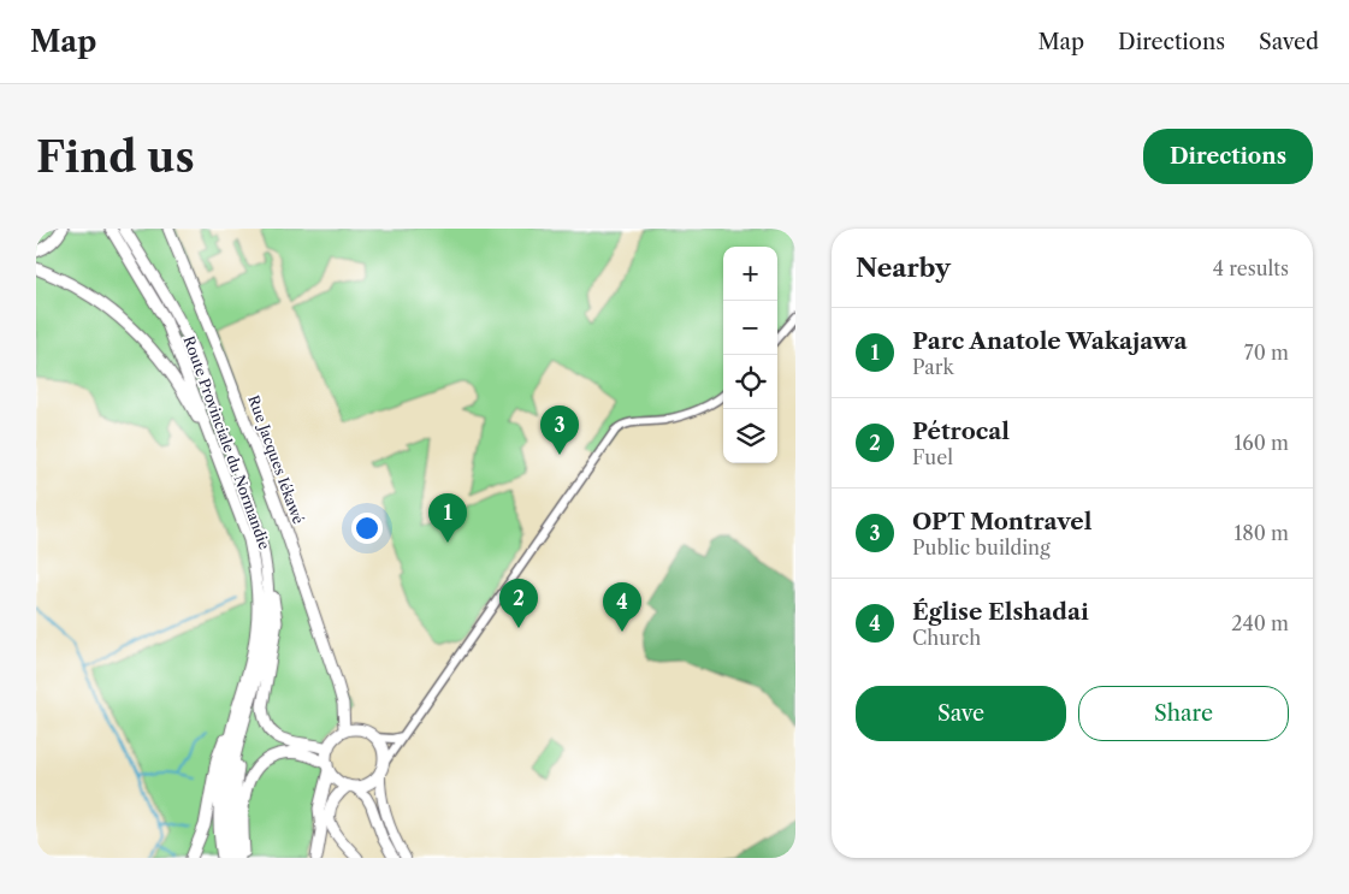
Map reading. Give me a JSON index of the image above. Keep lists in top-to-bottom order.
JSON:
{
  "streets": {
    "main road": ["Route Provinciale du Normandie", "Rue Jacques Iékawé"]
  },
  "page": {
    "header": "Map",
    "nav": ["Map", "Directions", "Saved"],
    "buttons": [
      "Directions",
      ["Save", "Share"]
    ],
    "title": "Find us",
    "heading": ["Nearby", "4 results"],
    "map_buttons": ["+", "−"],
    "list": [
      {
        "mark": "1",
        "name": "Parc Anatole Wakajawa",
        "note": "Park",
        "value": "70 m"
      },
      {
        "mark": "2",
        "name": "Pétrocal",
        "note": "Fuel",
        "value": "160 m"
      },
      {
        "mark": "3",
        "name": "OPT Montravel",
        "note": "Public building",
        "value": "180 m"
      },
      {
        "mark": "4",
        "name": "Église Elshadai",
        "note": "Church",
        "value": "240 m"
      }
    ],
    "pins": [
      "3",
      "1",
      "2",
      "4"
    ]
  }
}
